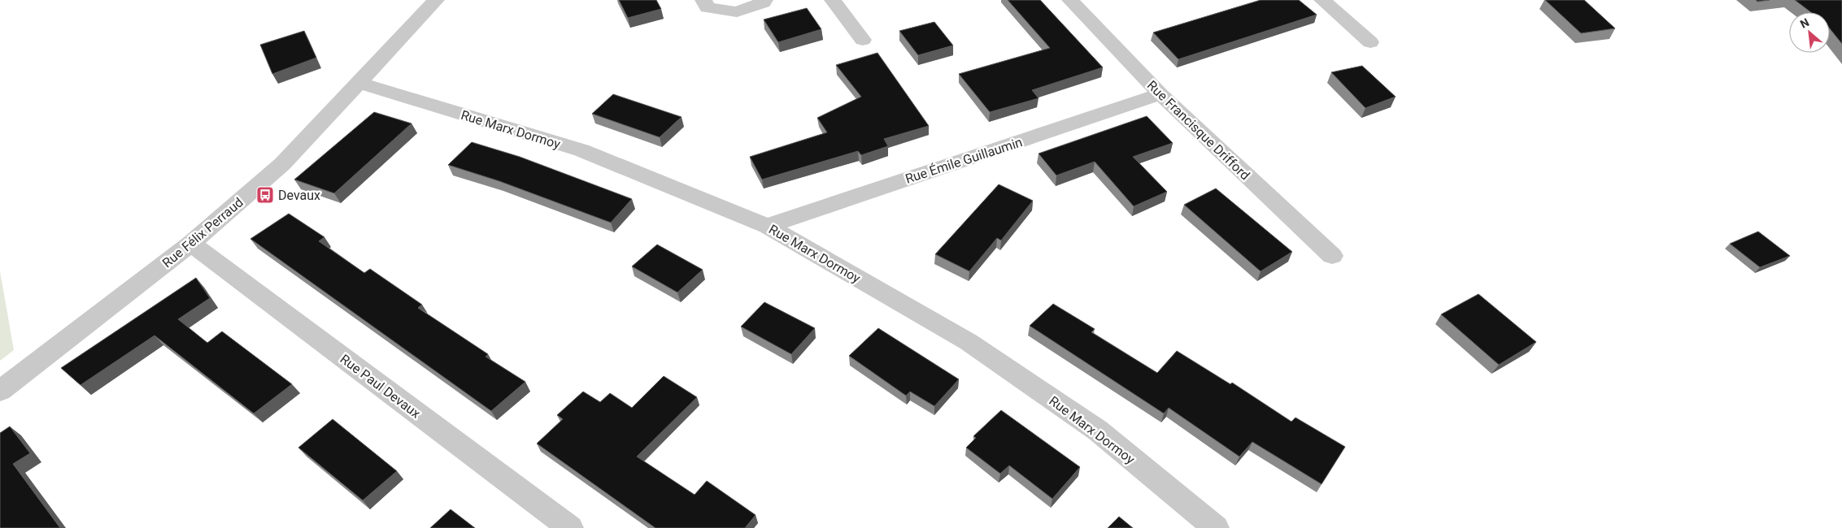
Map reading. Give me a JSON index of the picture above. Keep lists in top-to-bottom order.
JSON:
{
  "streets": {
    "street": [
      "Rue Marx Dormoy",
      "Rue Francisque Drifford",
      "Rue Émile Guillaumin",
      "Rue Félix Perraud",
      "Rue Paul Devaux"
    ]
  },
  "crossings": [
    ["Rue Marx Dormoy", "Rue Émile Guillaumin"],
    ["Rue Marx Dormoy", "Rue Félix Perraud"],
    ["Rue Francisque Drifford", "Rue Émile Guillaumin"],
    ["Rue Félix Perraud", "Rue Paul Devaux"]
  ],
  "places": {
    "bus stop": ["Devaux"]
  },
  "north": "top left"
}
